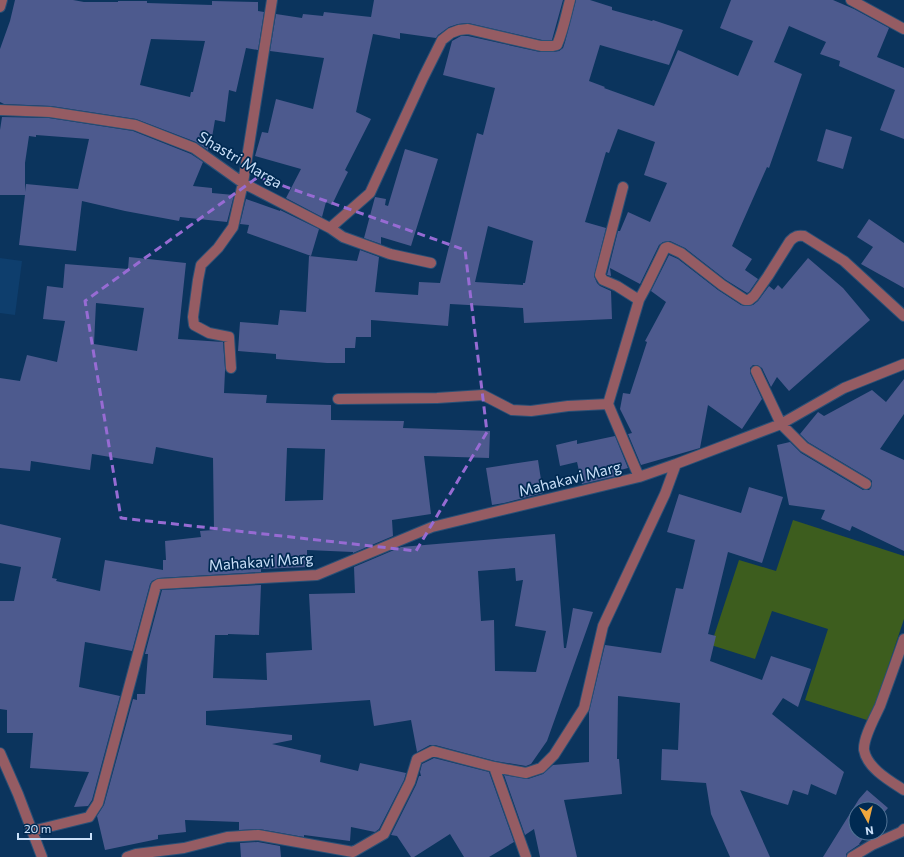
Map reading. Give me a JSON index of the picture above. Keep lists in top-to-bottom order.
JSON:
{
  "streets": {
    "street": ["Shastri Marga", "Mahakavi Marg"]
  },
  "scale_bar": "20 m",
  "north": "bottom"
}
